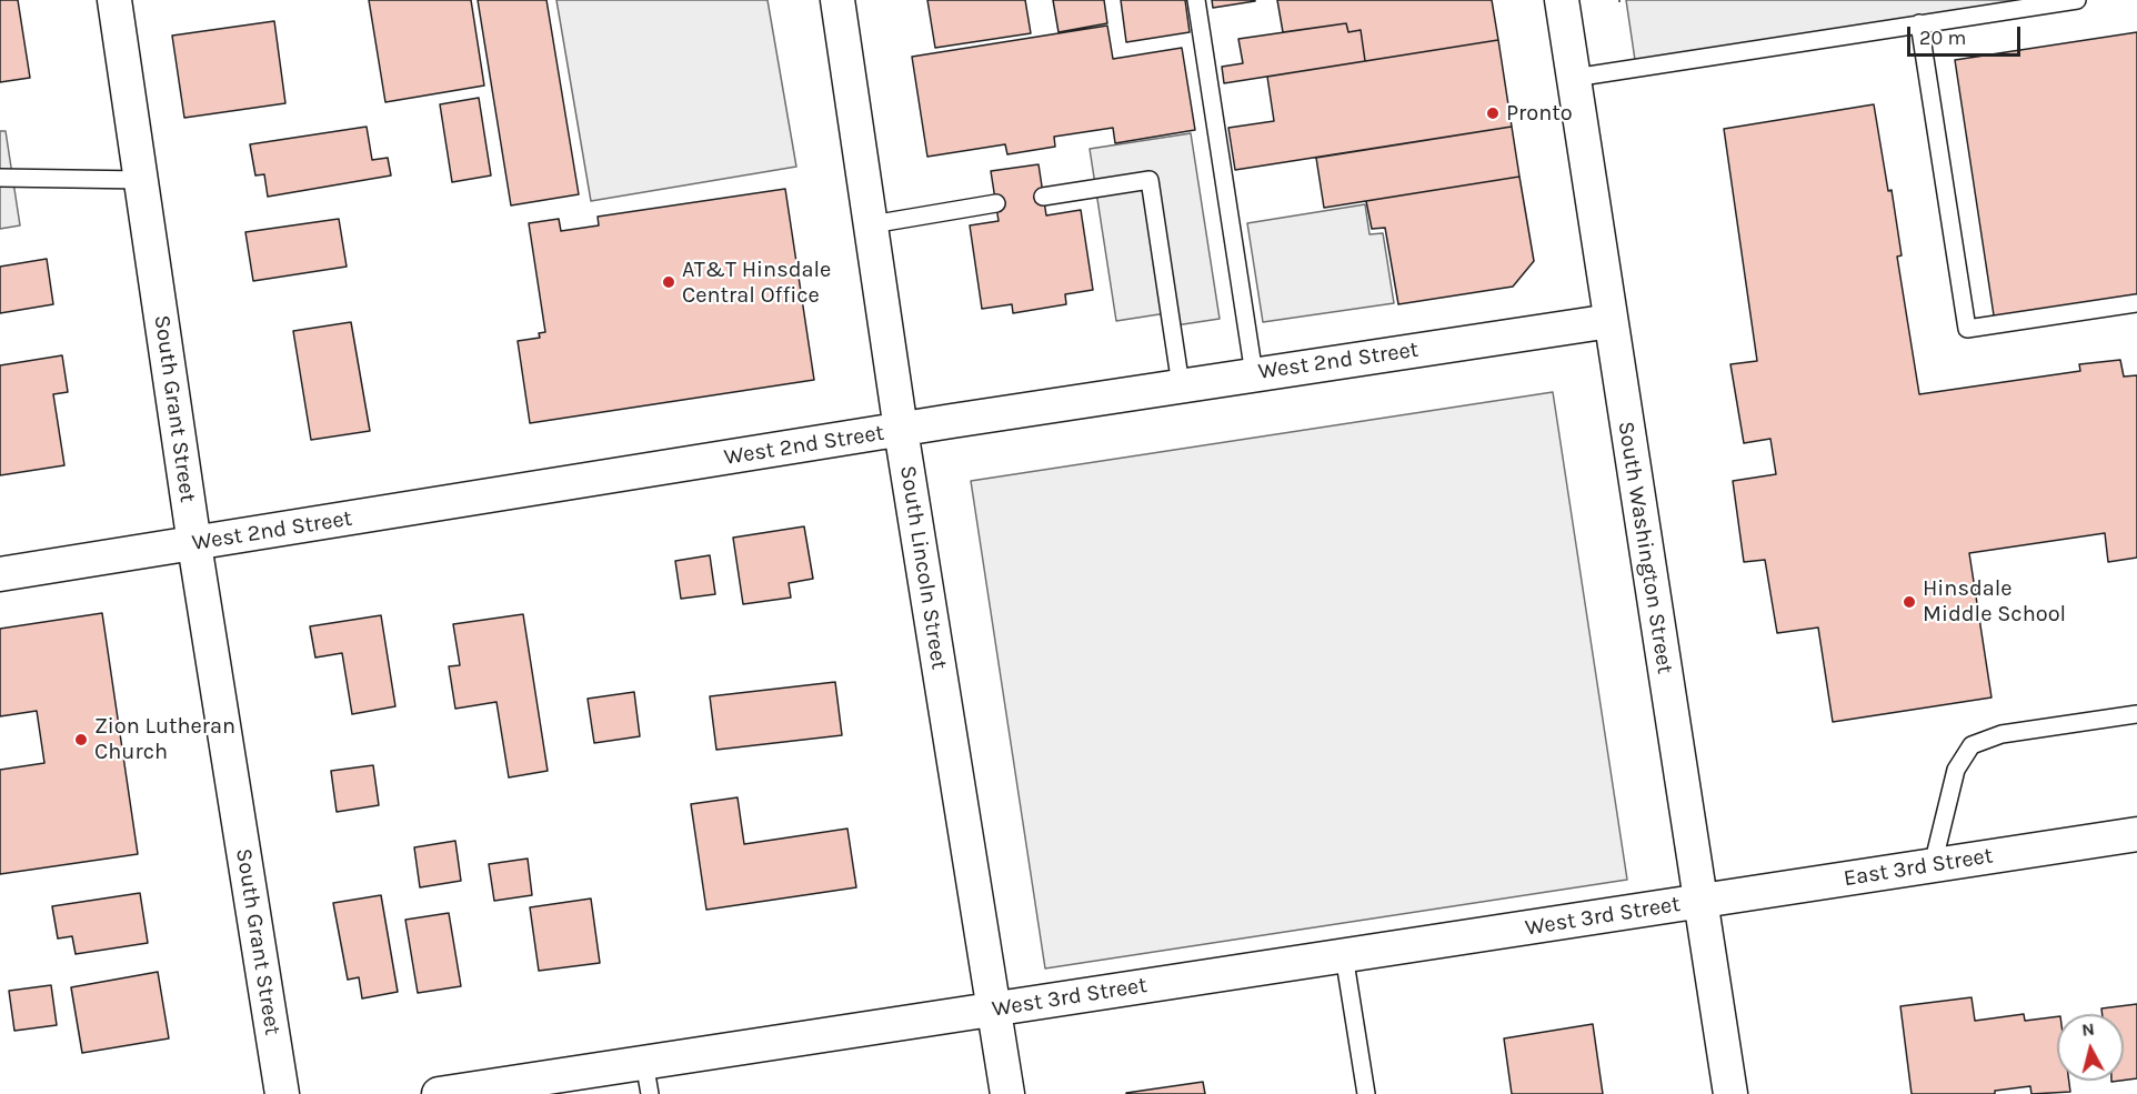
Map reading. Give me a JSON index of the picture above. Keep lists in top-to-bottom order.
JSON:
{
  "streets": {
    "street": [
      "West 2nd Street",
      "South Grant Street",
      "South Washington Street",
      "South Lincoln Street",
      "East 3rd Street",
      "West 3rd Street"
    ]
  },
  "crossings": [
    ["West 2nd Street", "South Grant Street"],
    ["West 2nd Street", "South Washington Street"],
    ["West 2nd Street", "South Lincoln Street"],
    ["South Washington Street", "East 3rd Street"],
    ["South Washington Street", "West 3rd Street"],
    ["South Lincoln Street", "West 3rd Street"],
    ["East 3rd Street", "West 3rd Street"]
  ],
  "places": [
    "Pronto",
    "AT&T Hinsdale Central Office",
    "Hinsdale Middle School",
    "Zion Lutheran Church"
  ],
  "scale_bar": "20 m",
  "north": "top"
}
